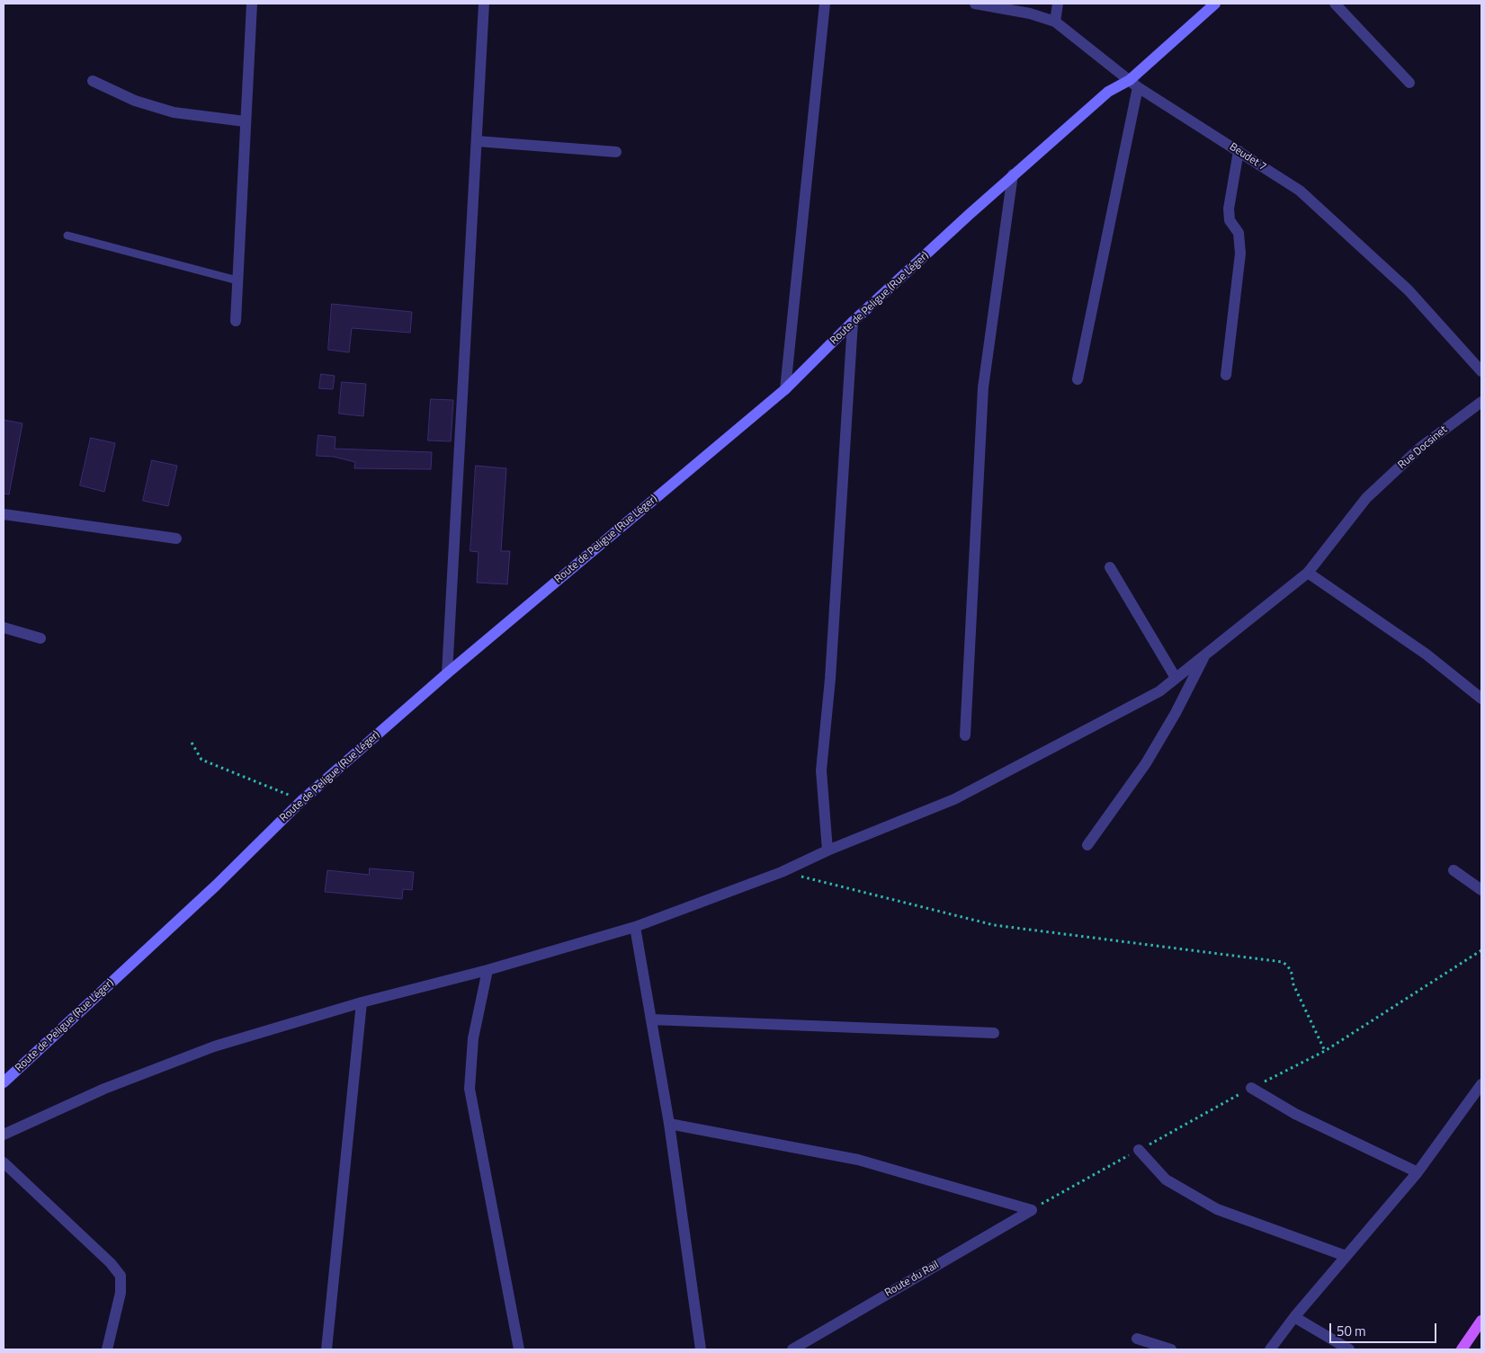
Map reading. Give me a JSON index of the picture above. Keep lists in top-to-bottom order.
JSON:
{
  "streets": {
    "street": [
      "Beudet 7",
      "Route de Peligue (Rue Léger)",
      "Rue Docsinet",
      "Route du Rail"
    ]
  },
  "crossings": [
    ["Beudet 7", "Route de Peligue (Rue Léger)"]
  ],
  "scale_bar": "50 m"
}
